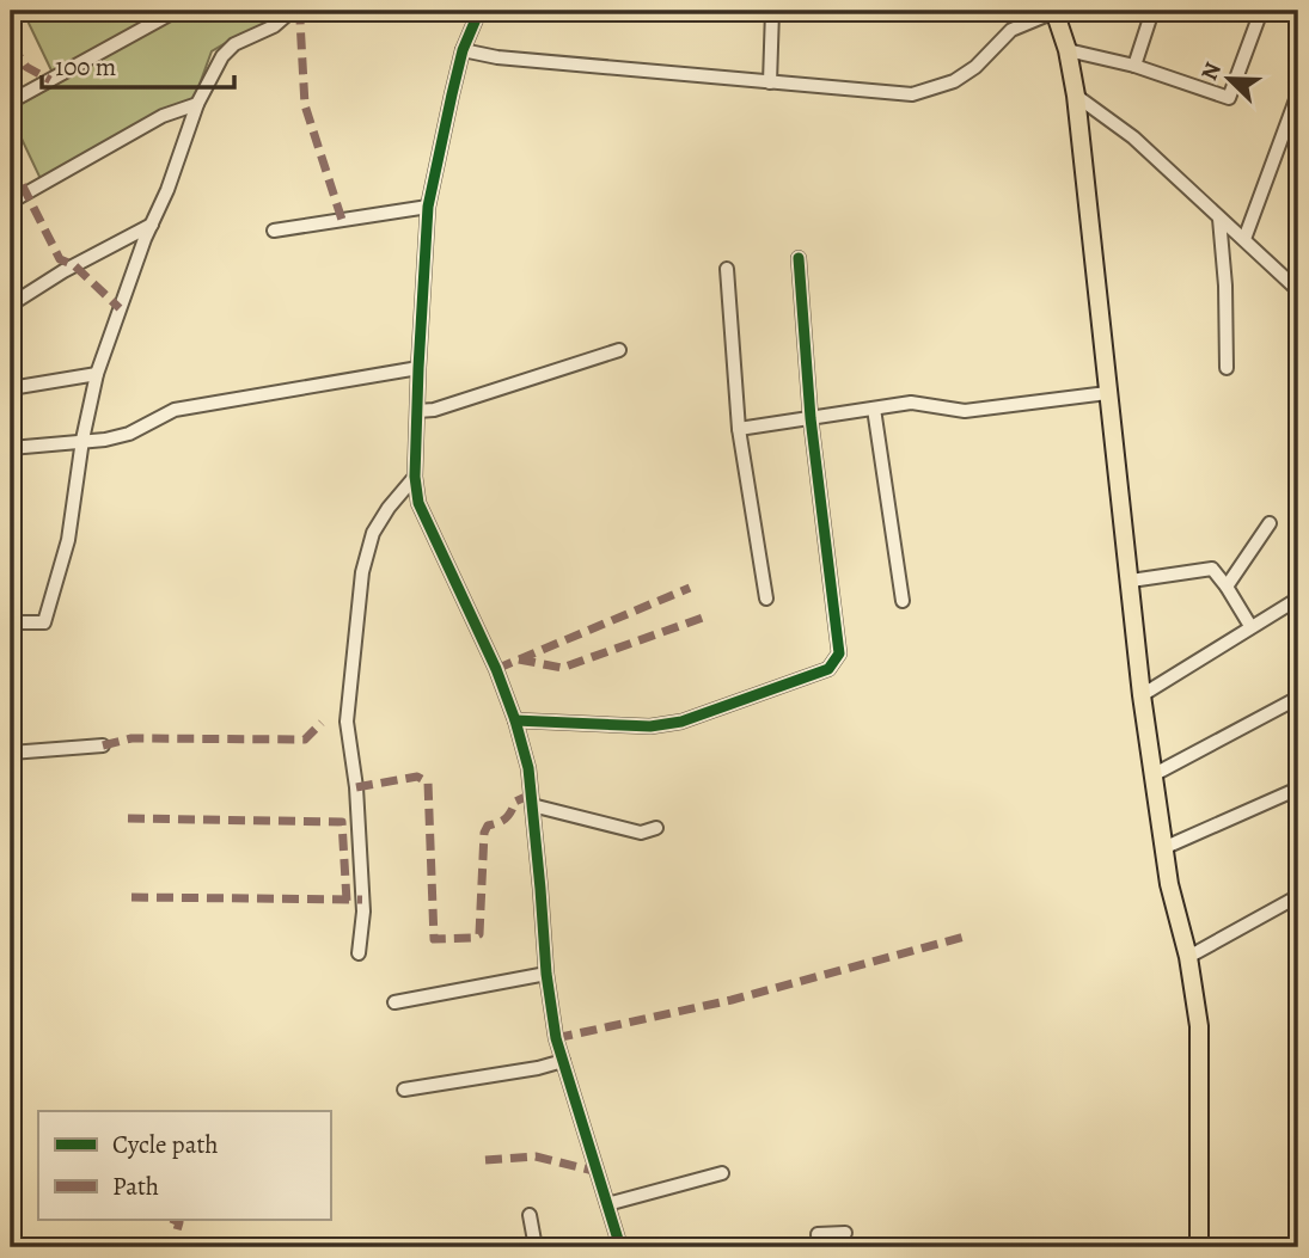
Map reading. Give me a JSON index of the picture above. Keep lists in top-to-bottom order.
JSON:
{
  "legend": ["Cycle path", "Path"],
  "scale_bar": "100 m",
  "north": "top left"
}
